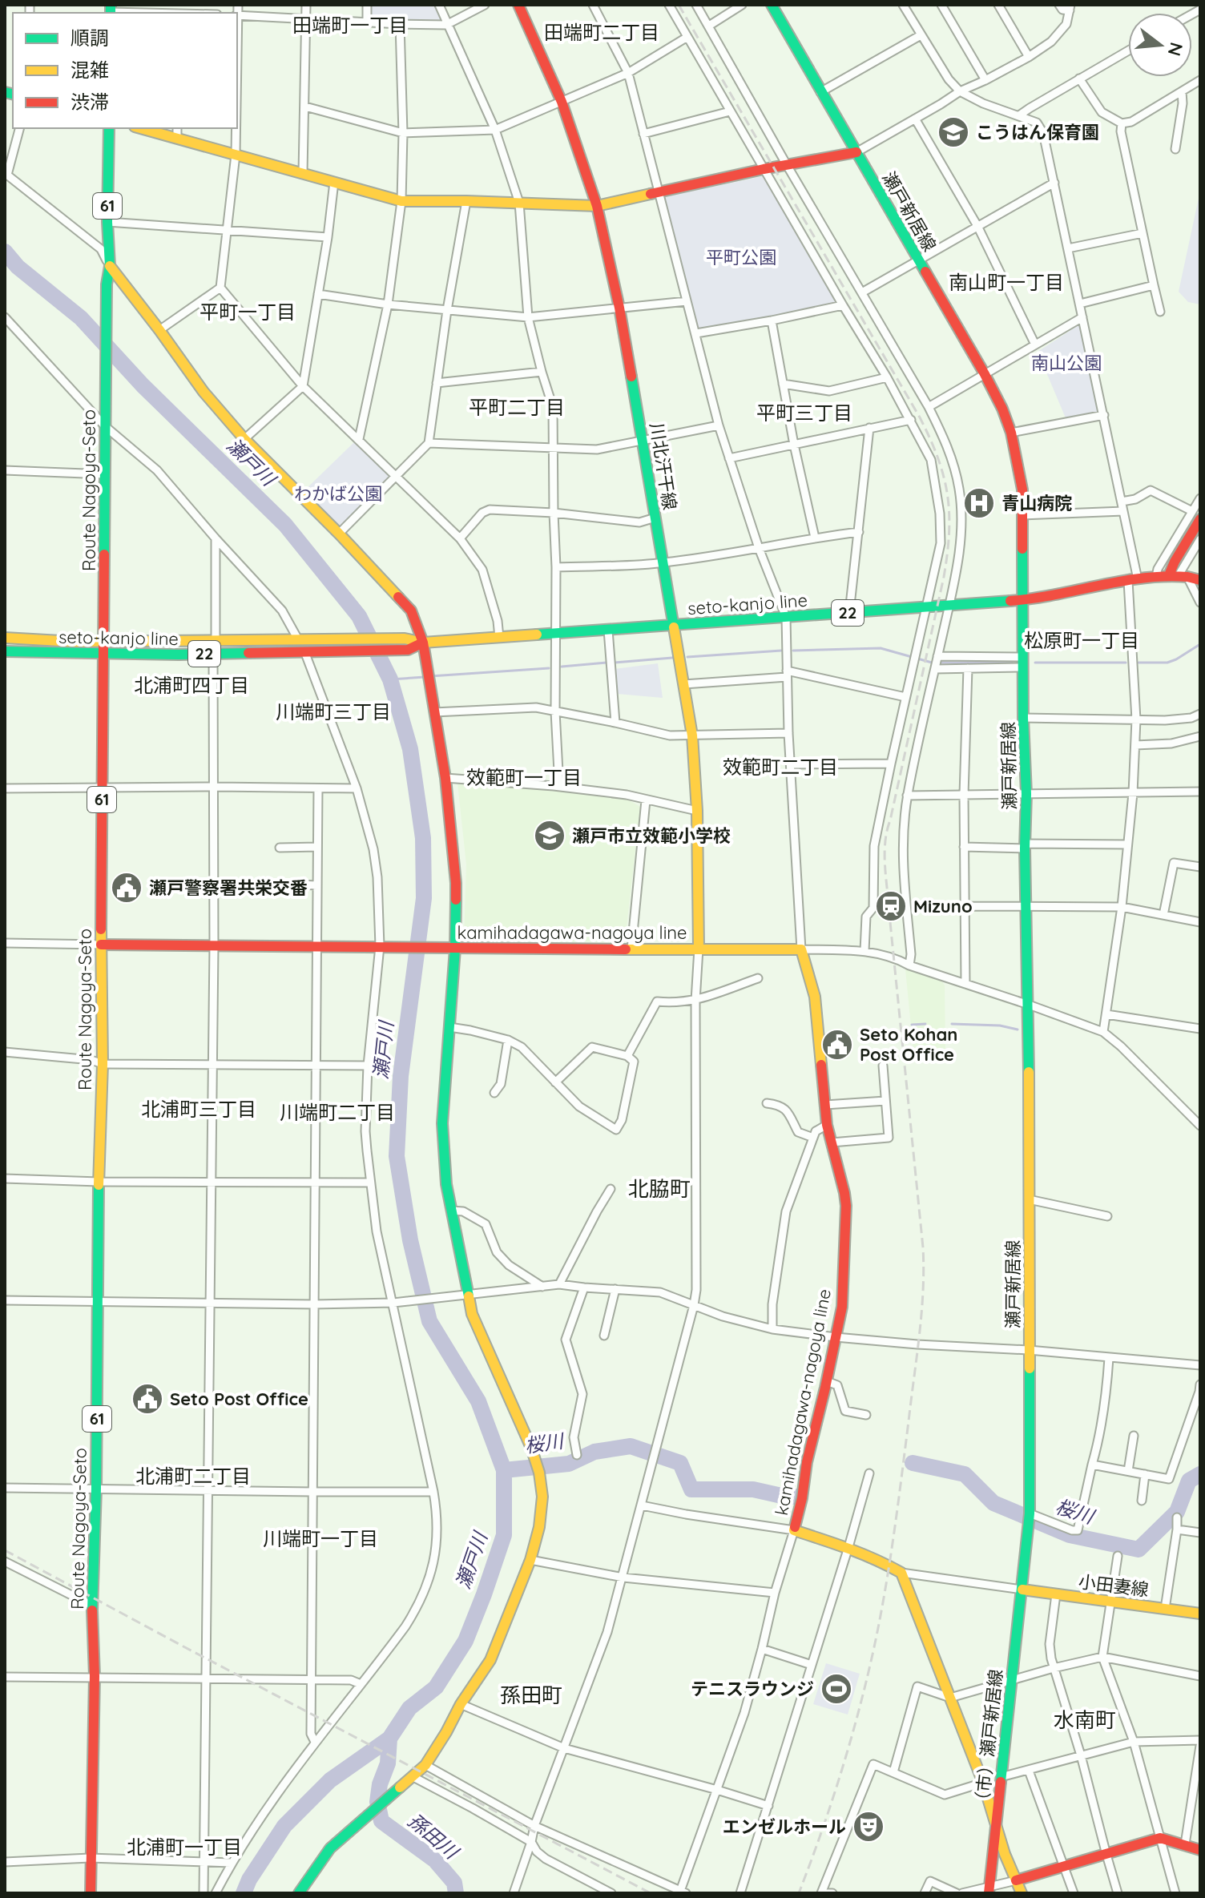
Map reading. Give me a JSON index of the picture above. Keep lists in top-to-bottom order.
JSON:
{
  "streets": {
    "street": [
      "61",
      "瀬戸新居線",
      "川北汗干線",
      "Route Nagoya-Seto",
      "seto-kanjo line",
      "22",
      "kamihadagawa-nagoya line",
      "小田妻線",
      "（市）瀬戸新居線"
    ]
  },
  "crossings": [
    ["瀬戸新居線", "seto-kanjo line"],
    ["瀬戸新居線", "小田妻線"],
    ["瀬戸新居線", "（市）瀬戸新居線"],
    ["川北汗干線", "seto-kanjo line"],
    ["川北汗干線", "kamihadagawa-nagoya line"],
    ["Route Nagoya-Seto", "seto-kanjo line"],
    ["Route Nagoya-Seto", "kamihadagawa-nagoya line"],
    ["小田妻線", "（市）瀬戸新居線"]
  ],
  "districts": [
    "田端町一丁目",
    "田端町二丁目",
    "南山町一丁目",
    "平町一丁目",
    "平町二丁目",
    "平町三丁目",
    "松原町一丁目",
    "北浦町四丁目",
    "川端町三丁目",
    "效範町二丁目",
    "效範町一丁目",
    "北浦町三丁目",
    "川端町二丁目",
    "北脇町",
    "北浦町二丁目",
    "川端町一丁目",
    "孫田町",
    "水南町",
    "北浦町一丁目"
  ],
  "water": ["瀬戸川", "桜川", "孫田川"],
  "parks": ["平町公園", "南山公園", "わかば公園"],
  "places": {
    "school or university": ["こうはん保育園", "瀬戸市立效範小学校"],
    "hospital": ["青山病院"],
    "public building": ["瀬戸警察署共栄交番", "Seto Kohan Post Office", "Seto Post Office"],
    "station": ["Mizuno"],
    "sports": ["テニスラウンジ"],
    "theatre": ["エンゼルホール"]
  },
  "legend": ["順調", "混雑", "渋滞"],
  "north": "right"
}
